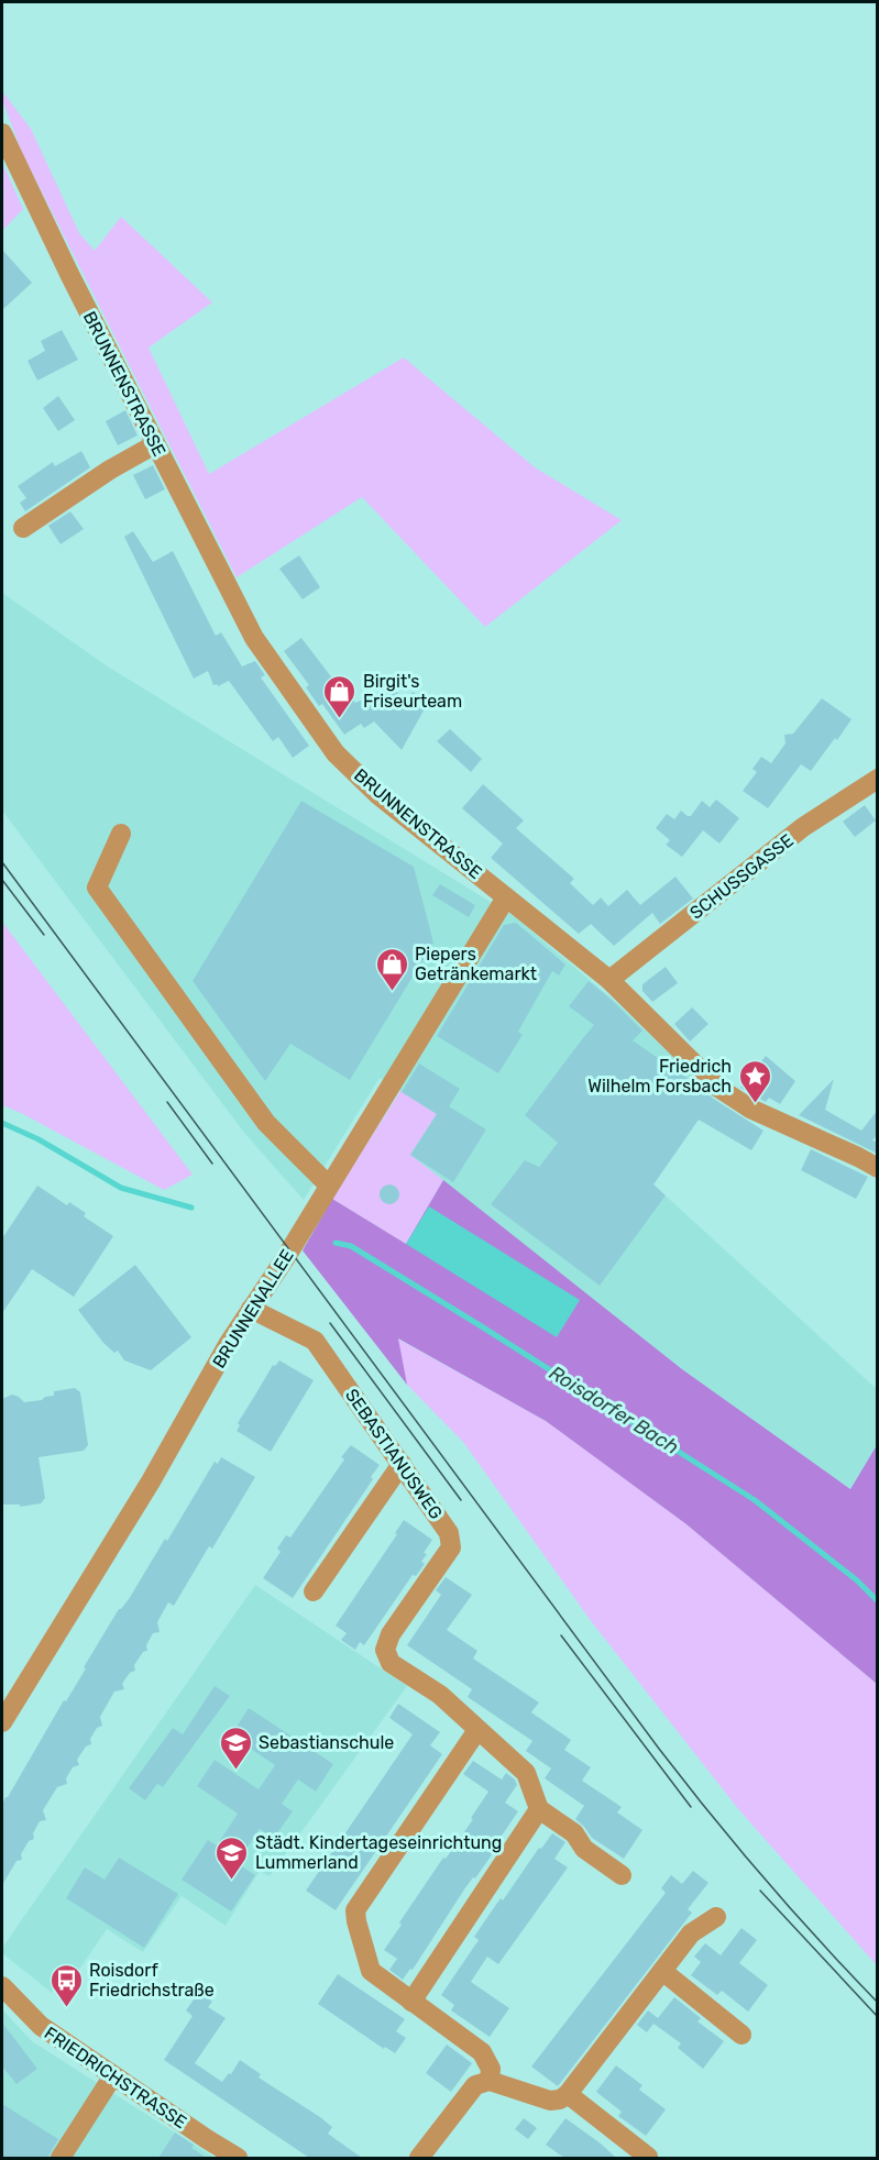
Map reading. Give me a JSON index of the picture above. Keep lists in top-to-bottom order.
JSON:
{
  "streets": {
    "street": [
      "BRUNNENSTRASSE",
      "SCHUSSGASSE",
      "BRUNNENALLEE",
      "SEBASTIANUSWEG",
      "FRIEDRICHSTRASSE"
    ]
  },
  "crossings": [
    ["BRUNNENSTRASSE", "SCHUSSGASSE"],
    ["BRUNNENSTRASSE", "BRUNNENALLEE"],
    ["BRUNNENALLEE", "SEBASTIANUSWEG"]
  ],
  "water": ["Roisdorfer Bach"],
  "places": {
    "shop": ["Birgit's Friseurteam", "Piepers Getränkemarkt"],
    "place": ["Friedrich Wilhelm Forsbach"],
    "school or university": ["Sebastianschule", "Städt. Kindertageseinrichtung Lummerland"],
    "bus stop": ["Roisdorf Friedrichstraße"]
  }
}
